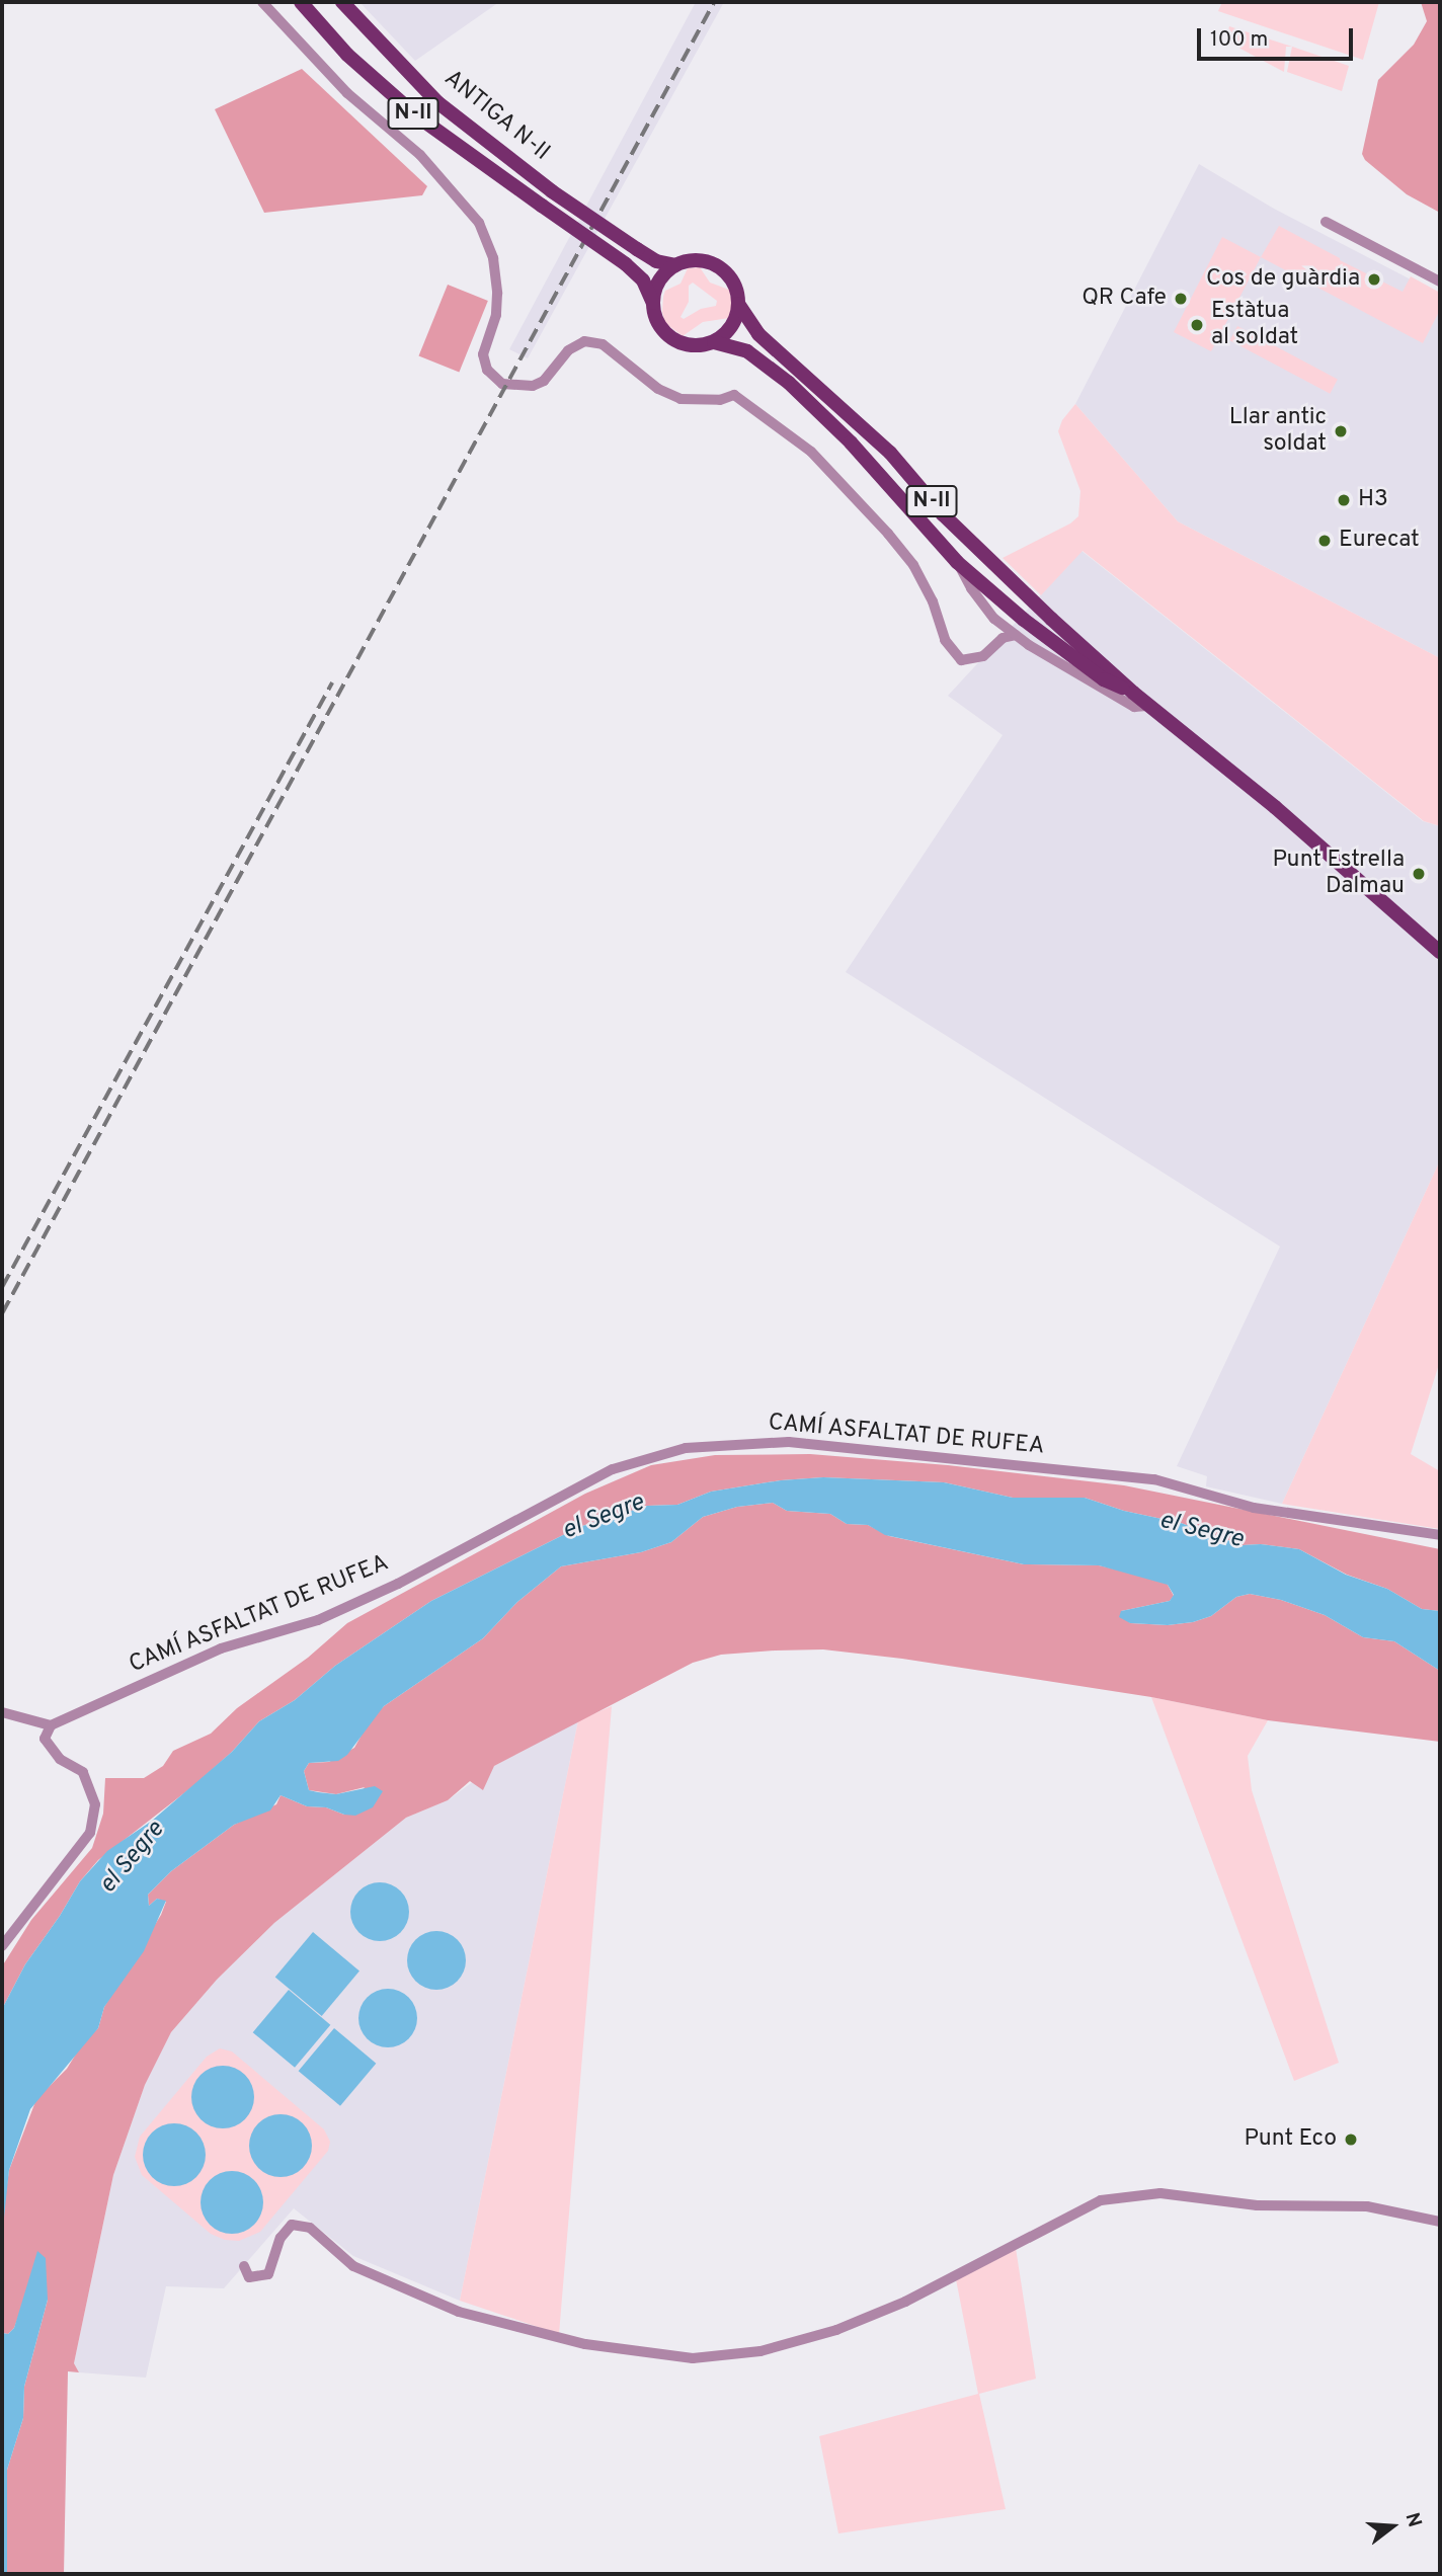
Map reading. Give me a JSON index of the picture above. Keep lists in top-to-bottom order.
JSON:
{
  "streets": {
    "main road": ["N-II", "ANTIGA N-II"],
    "street": ["CAMÍ ASFALTAT DE RUFEA"]
  },
  "crossings": [
    ["N-II", "ANTIGA N-II"]
  ],
  "water": ["el Segre"],
  "places": [
    "Cos de guàrdia",
    "QR Cafe",
    "Estàtua al soldat",
    "Llar antic soldat",
    "H3",
    "Eurecat",
    "Punt Estrella Dalmau",
    "Punt Eco"
  ],
  "scale_bar": "100 m",
  "north": "right"
}
